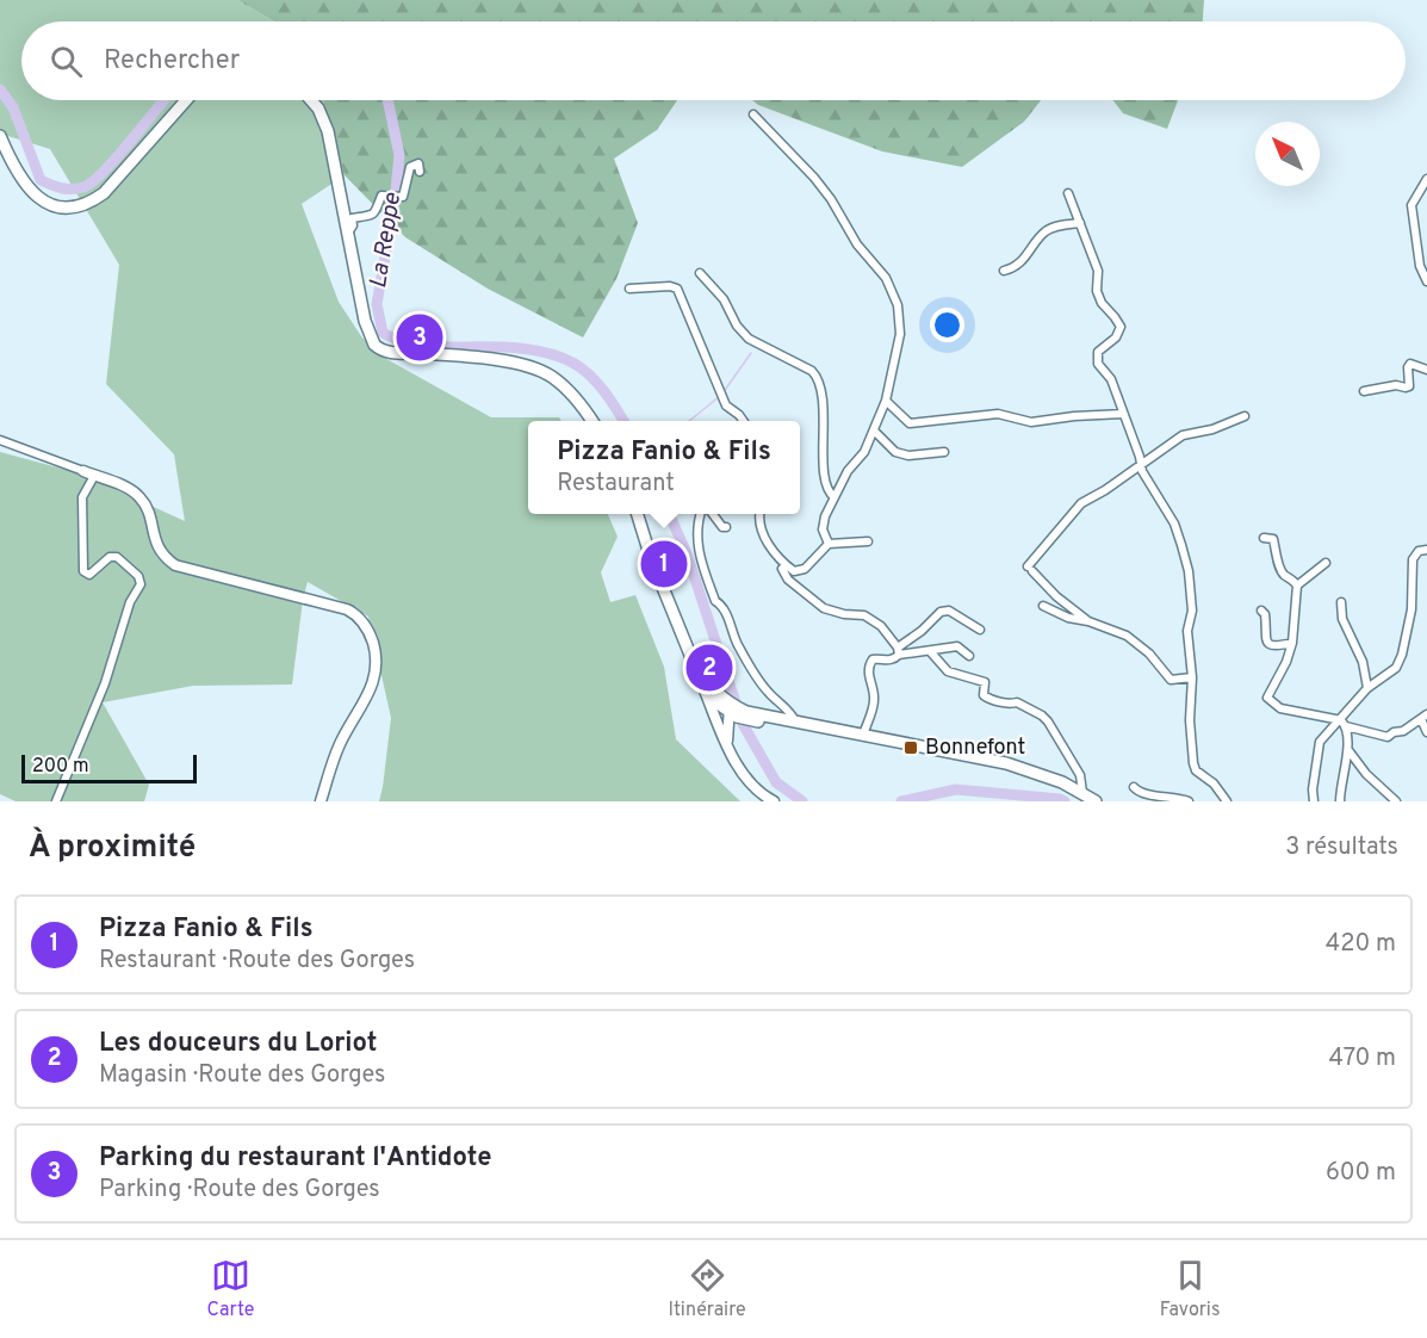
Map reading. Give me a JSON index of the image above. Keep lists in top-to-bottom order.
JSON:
{
  "water": ["La Reppe"],
  "places": {
    "transit": ["Bonnefont"]
  },
  "scale_bar": "200 m",
  "north": "top left",
  "page": {
    "search": "Rechercher",
    "pins": ["3", "1", "2"],
    "popup": ["Pizza Fanio & Fils", "Restaurant"],
    "scale": "200 m",
    "heading": ["À proximité", "3 résultats"],
    "list": [
      {
        "mark": "1",
        "name": "Pizza Fanio & Fils",
        "note": "Restaurant · Route des Gorges",
        "value": "420 m"
      },
      {
        "mark": "2",
        "name": "Les douceurs du Loriot",
        "note": "Magasin · Route des Gorges",
        "value": "470 m"
      },
      {
        "mark": "3",
        "name": "Parking du restaurant l'Antidote",
        "note": "Parking · Route des Gorges",
        "value": "600 m"
      }
    ],
    "nav": ["Carte", "Itinéraire", "Favoris"]
  }
}
